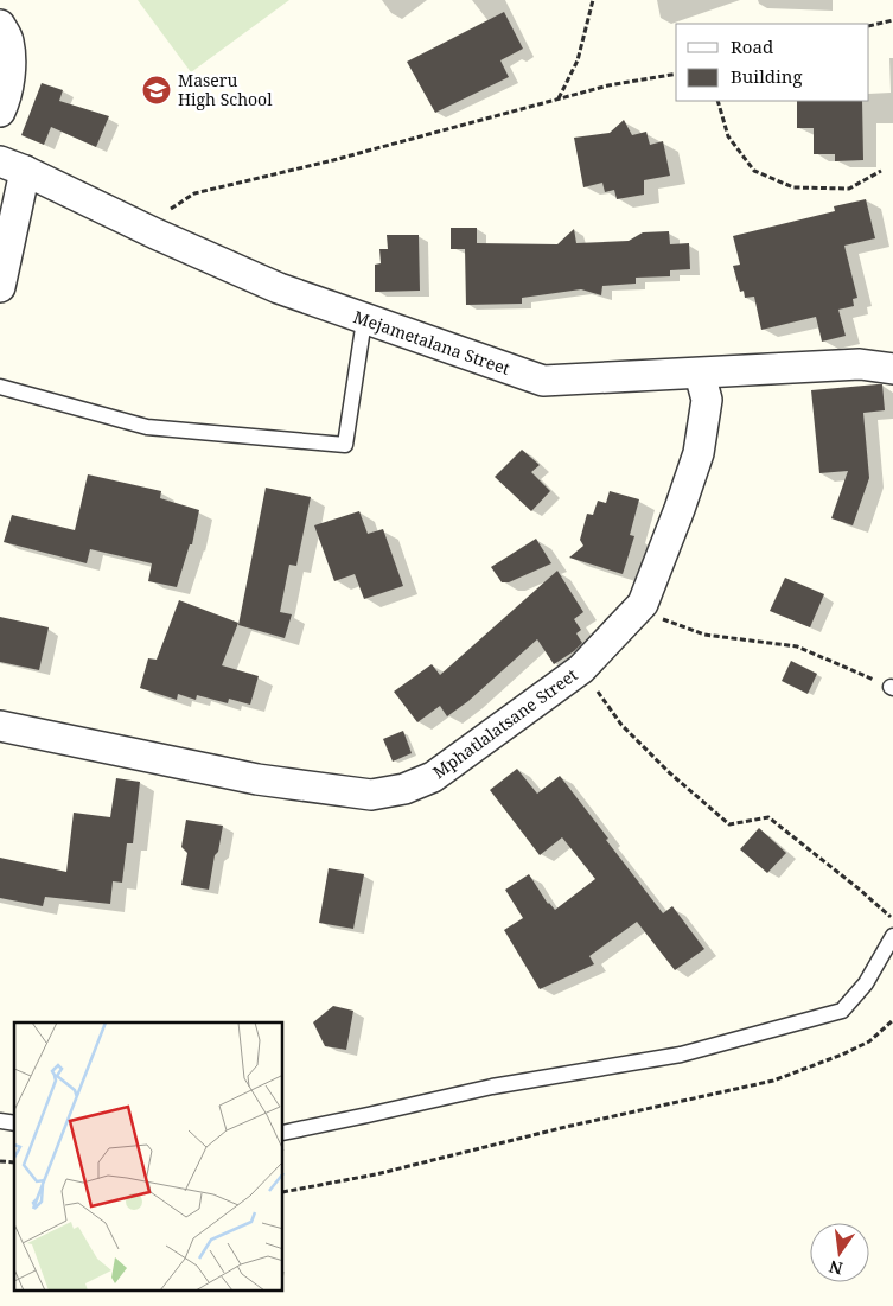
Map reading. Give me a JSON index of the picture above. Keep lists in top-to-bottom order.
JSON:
{
  "streets": {
    "street": ["Mejametalana Street", "Mphatlalatsane Street"]
  },
  "crossings": [
    ["Mejametalana Street", "Mphatlalatsane Street"]
  ],
  "places": {
    "school or university": ["Maseru High School"]
  },
  "legend": ["Road", "Building"],
  "north": "bottom"
}
